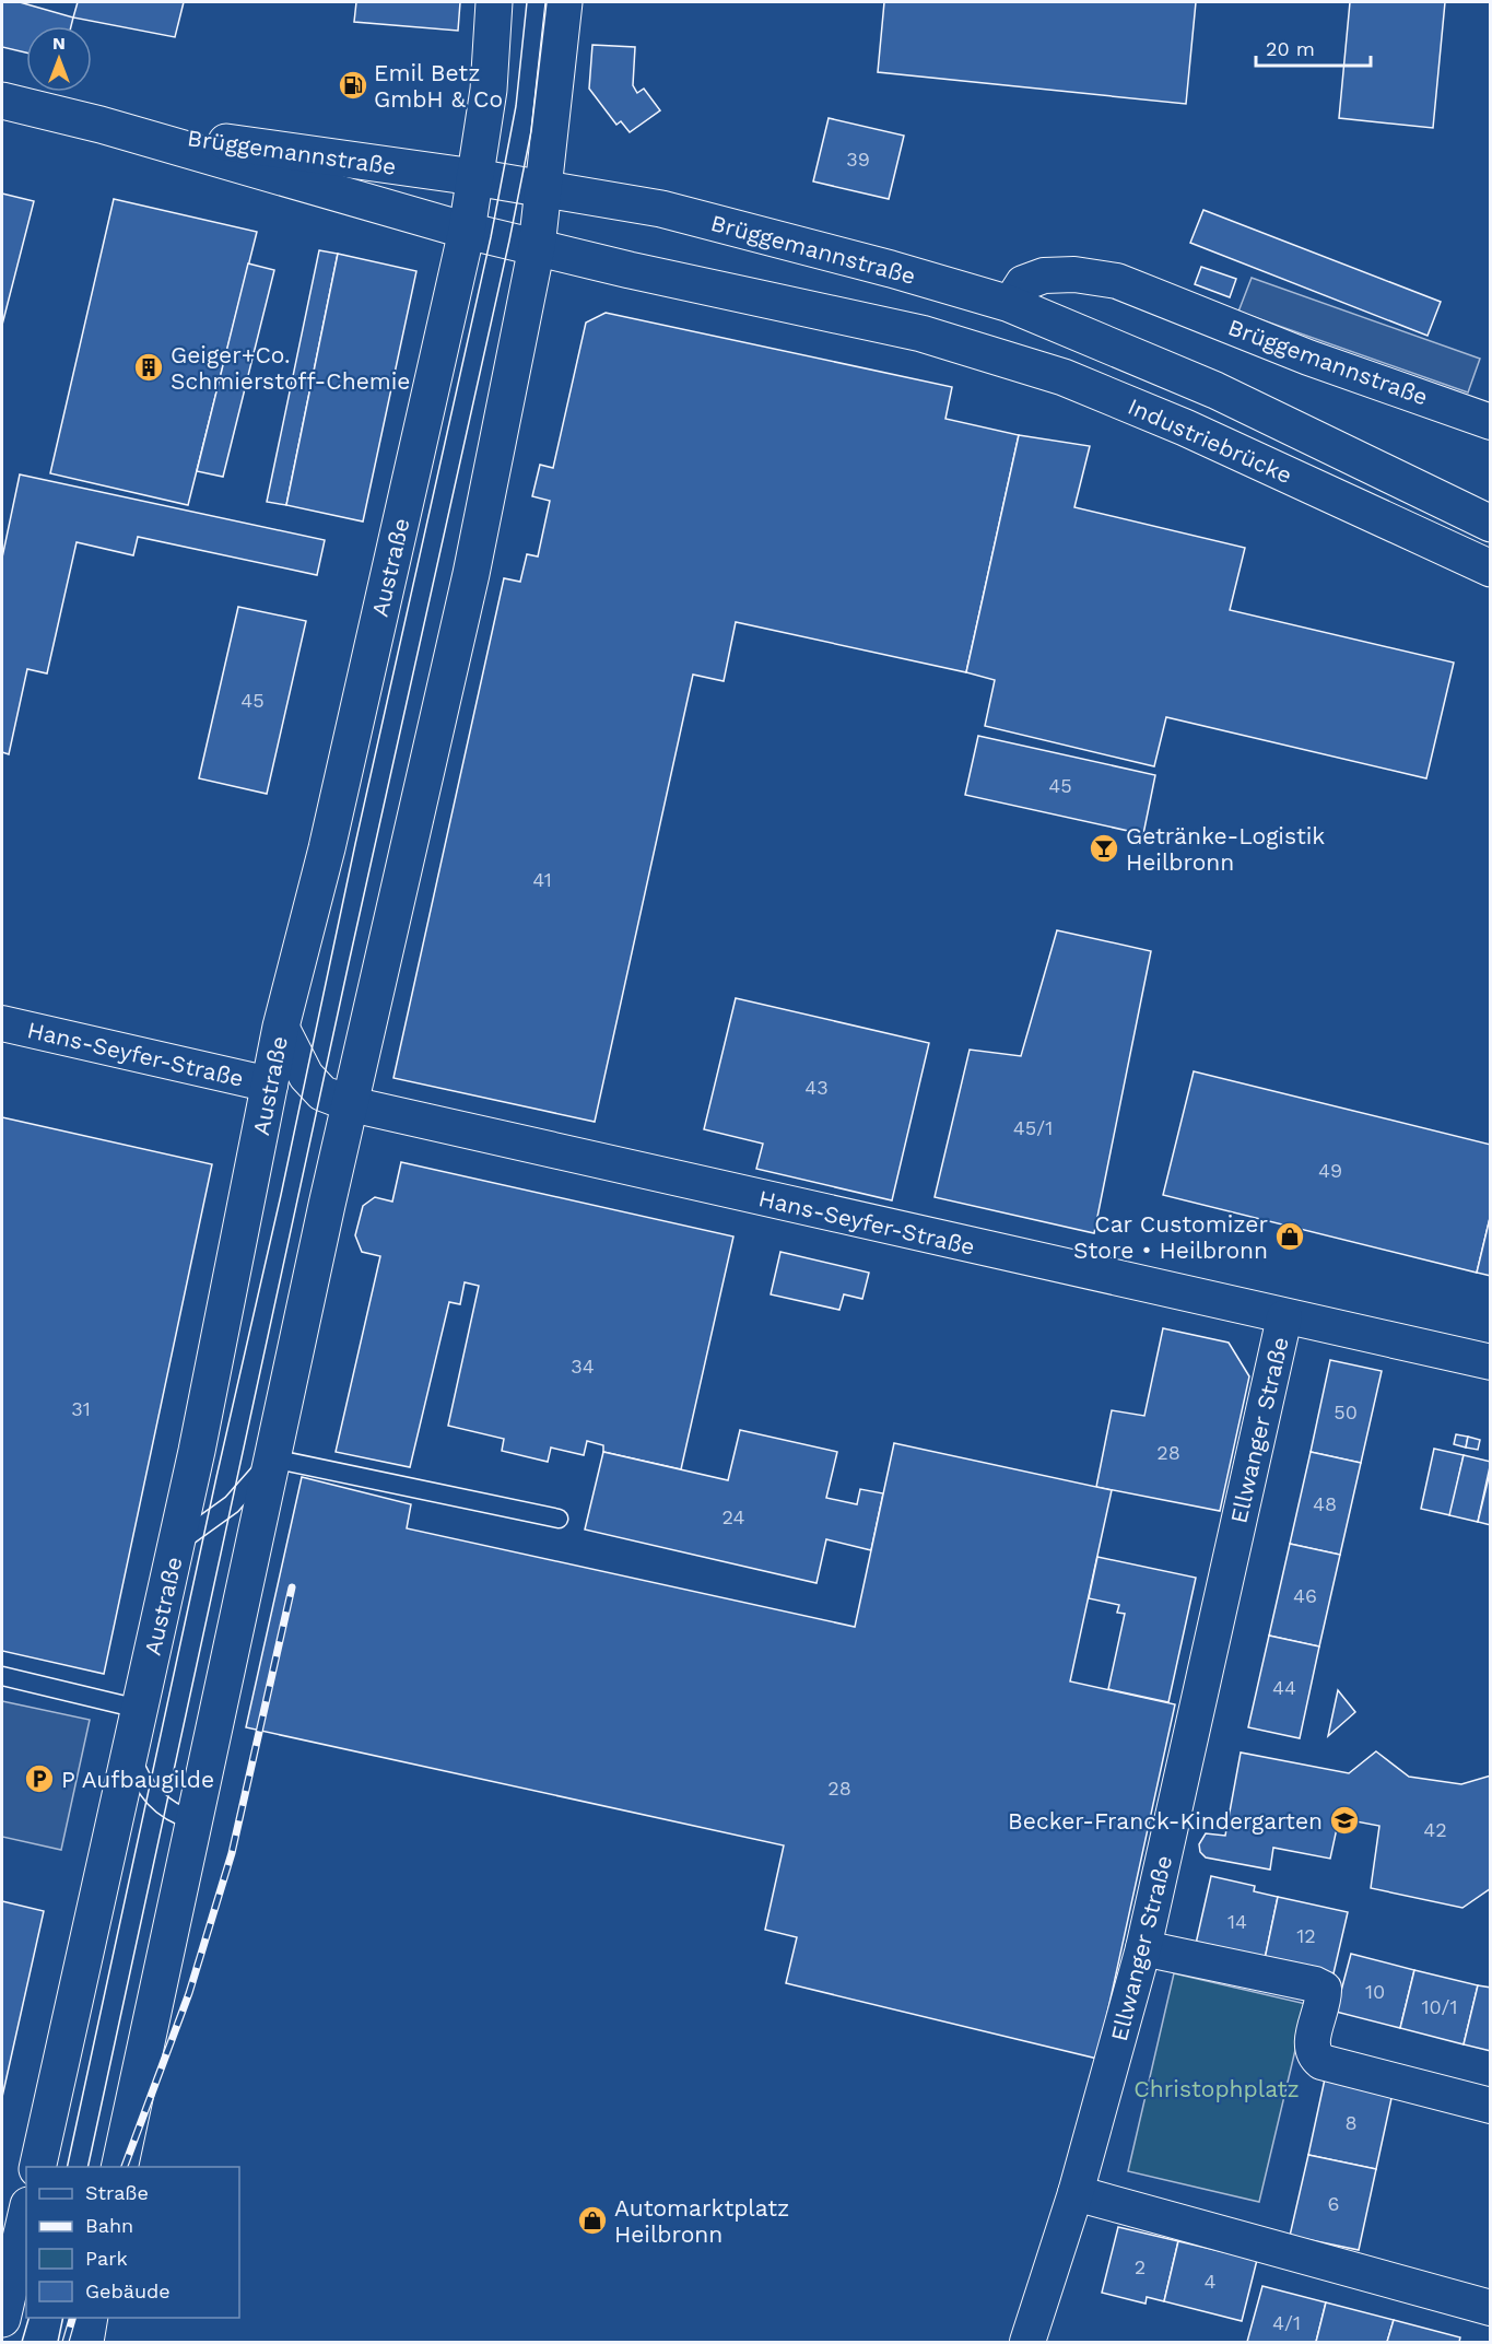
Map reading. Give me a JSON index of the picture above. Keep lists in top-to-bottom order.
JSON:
{
  "streets": {
    "main road": ["Brüggemannstraße", "Industriebrücke", "Austraße"],
    "street": ["Hans-Seyfer-Straße", "Ellwanger Straße"]
  },
  "crossings": [
    ["Brüggemannstraße", "Industriebrücke"],
    ["Brüggemannstraße", "Austraße"],
    ["Austraße", "Hans-Seyfer-Straße"],
    ["Hans-Seyfer-Straße", "Ellwanger Straße"]
  ],
  "parks": ["Christophplatz"],
  "places": {
    "fuel station": ["Emil Betz GmbH & Co"],
    "building": ["Geiger+Co. Schmierstoff-Chemie"],
    "bar": ["Getränke-Logistik Heilbronn"],
    "shop": ["Car Customizer Store • Heilbronn", "Automarktplatz Heilbronn"],
    "parking": ["P Aufbaugilde"],
    "school or university": ["Becker-Franck-Kindergarten"]
  },
  "house_numbers": [
    "39",
    "45",
    "45",
    "41",
    "43",
    "45/1",
    "49",
    "34",
    "31",
    "50",
    "28",
    "48",
    "24",
    "46",
    "44",
    "28",
    "42",
    "14",
    "12",
    "10",
    "10/1",
    "8",
    "6",
    "2",
    "4",
    "4/1"
  ],
  "legend": [
    "Straße",
    "Bahn",
    "Park",
    "Gebäude"
  ],
  "scale_bar": "20 m",
  "north": "top"
}
